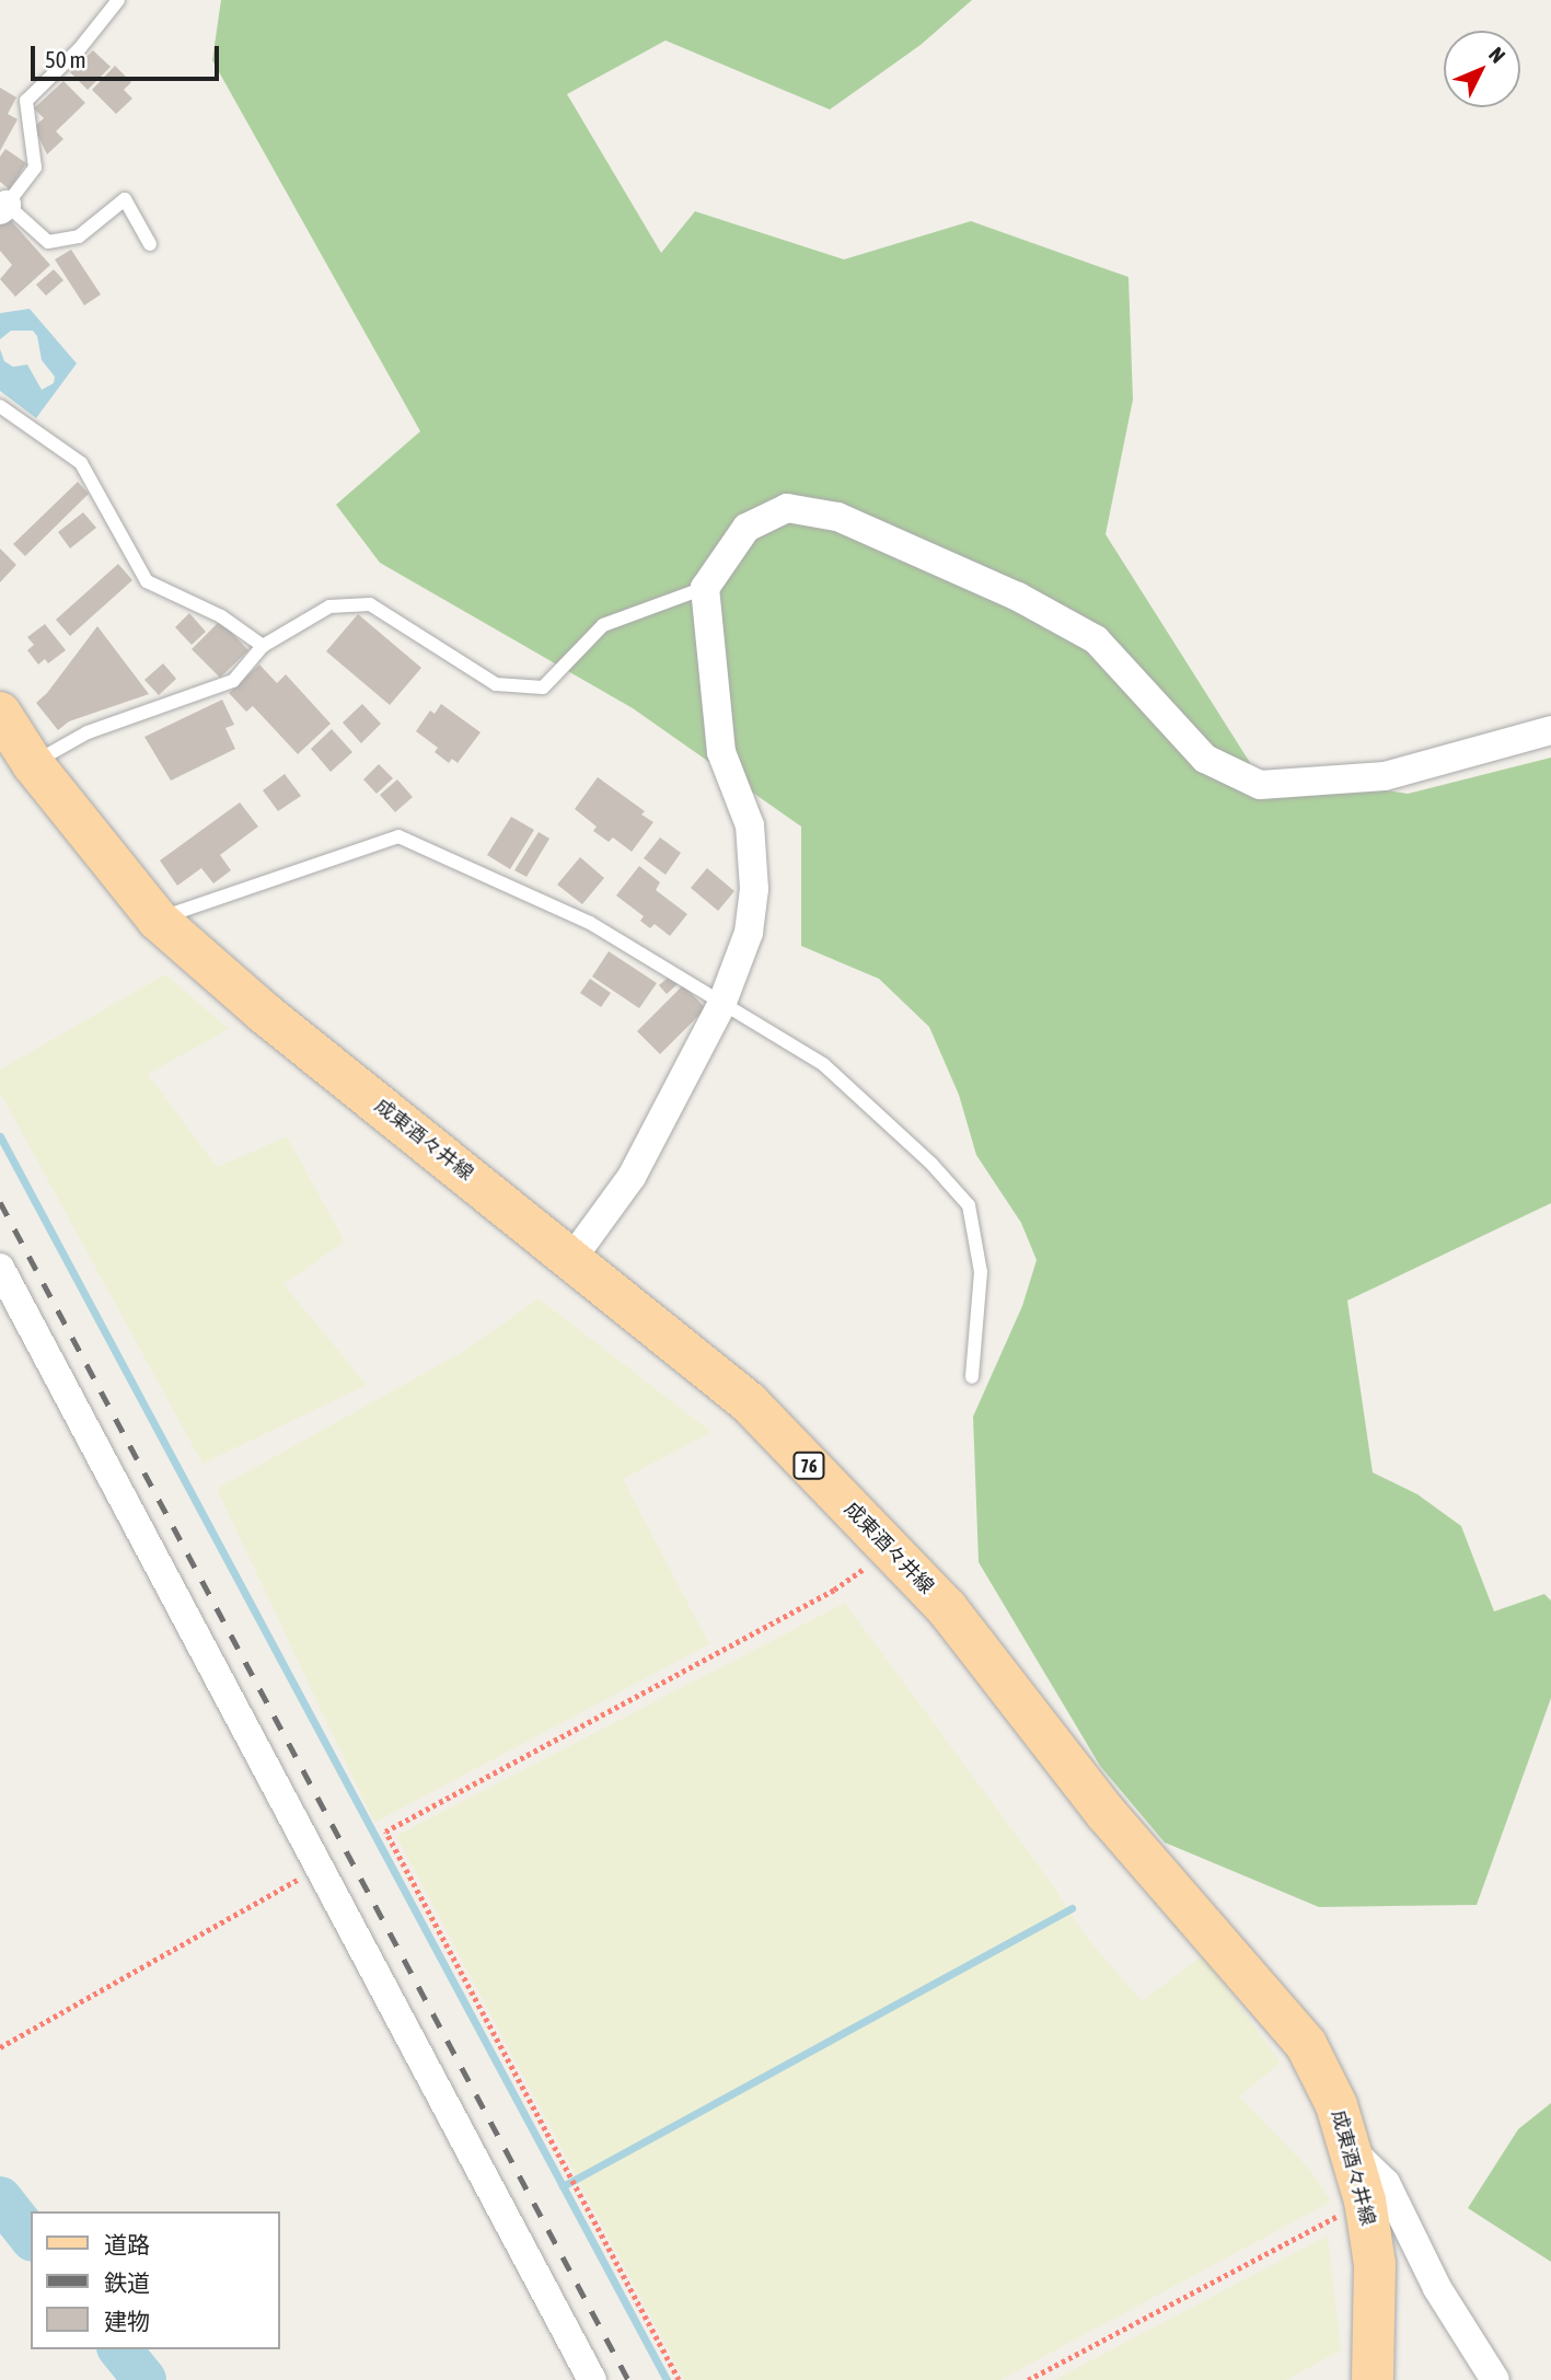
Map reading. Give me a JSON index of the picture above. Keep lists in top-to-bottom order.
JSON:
{
  "streets": {
    "main road": ["成東酒々井線", "76"]
  },
  "legend": ["道路", "鉄道", "建物"],
  "scale_bar": "50 m",
  "north": "top right"
}
